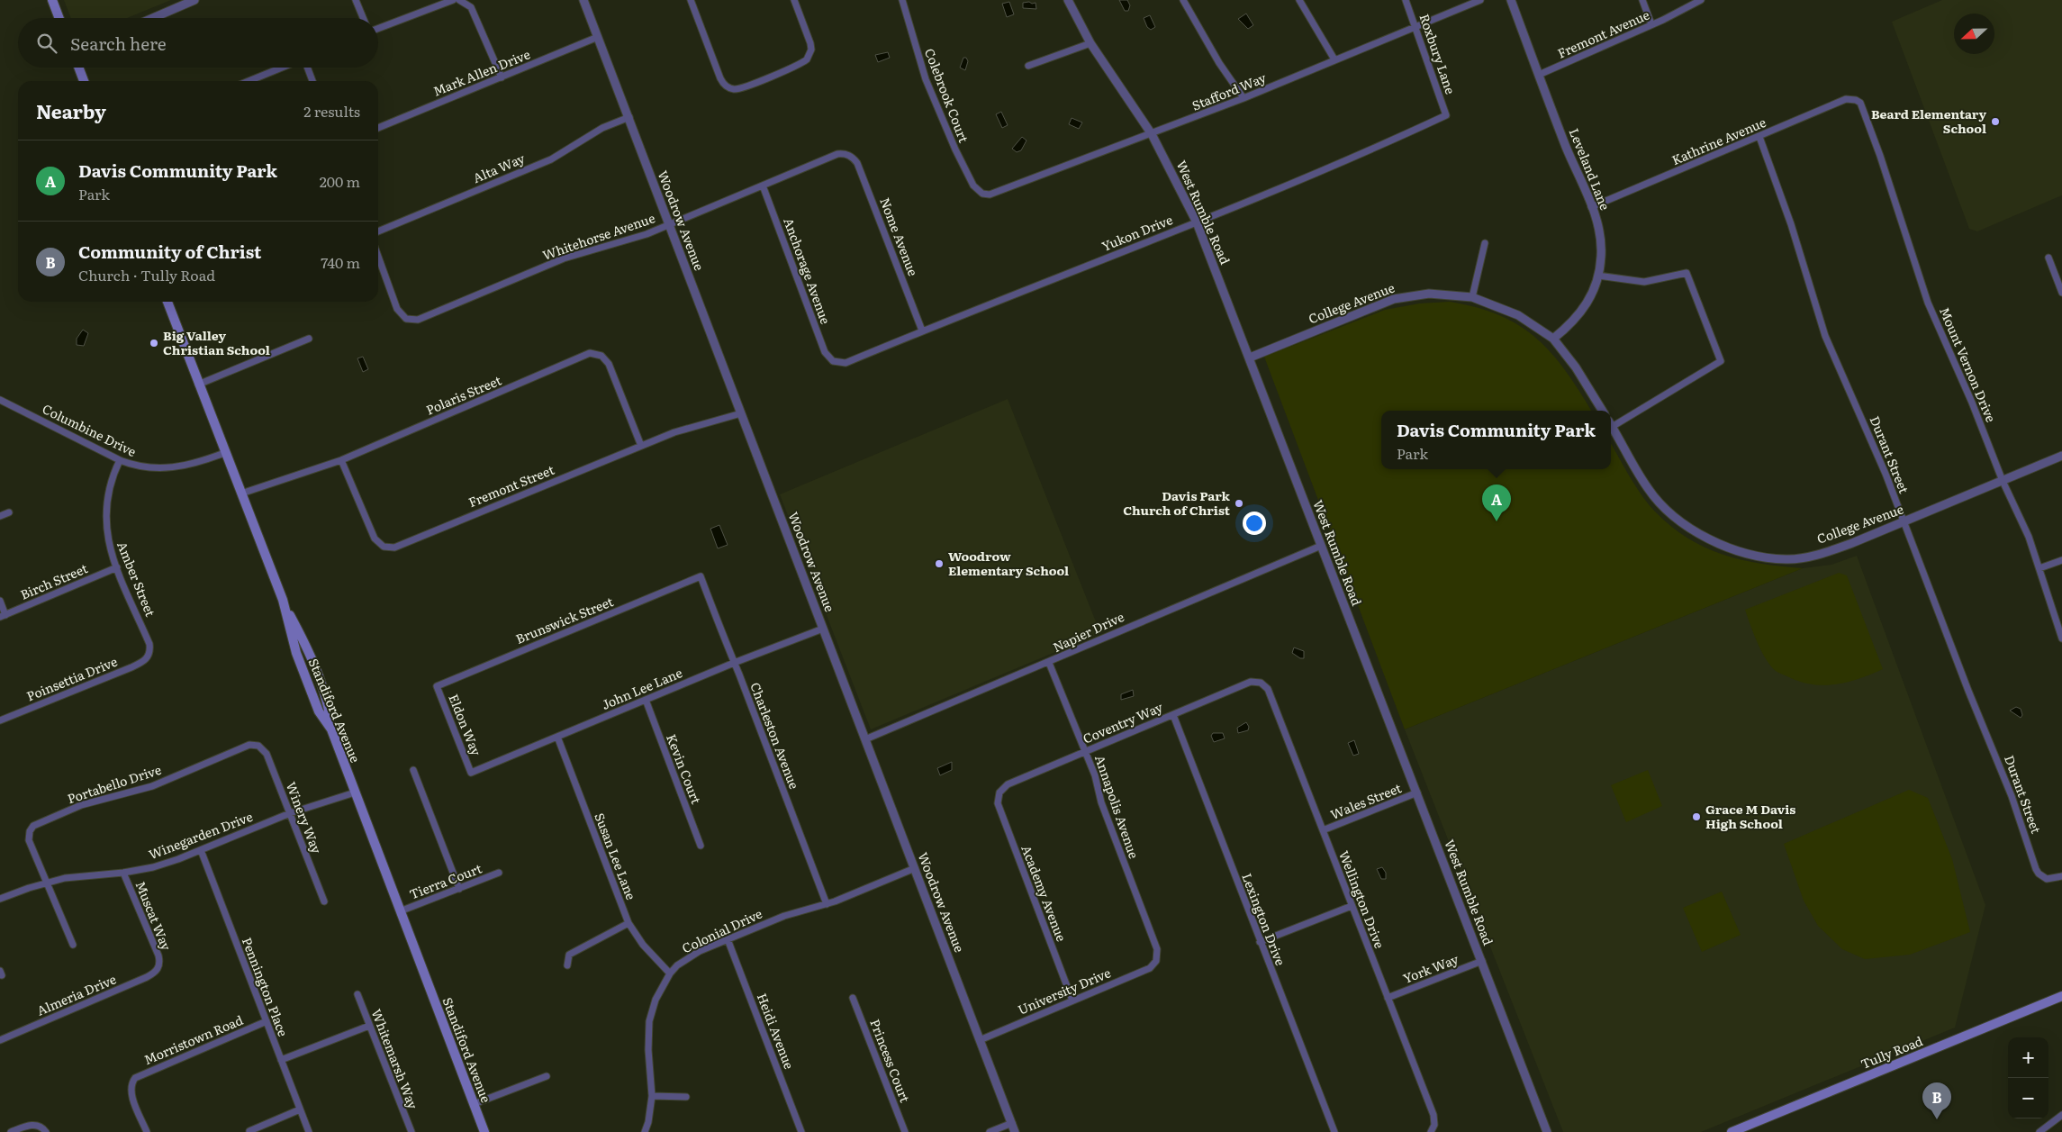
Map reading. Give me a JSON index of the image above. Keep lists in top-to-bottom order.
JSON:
{
  "streets": {
    "main road": ["Standiford Avenue", "Tully Road"],
    "street": [
      "Fremont Avenue",
      "Roxbury Lane",
      "Mark Allen Drive",
      "Stafford Way",
      "Colebrook Court",
      "Kathrine Avenue",
      "Alta Way",
      "Leveland Lane",
      "West Rumble Road",
      "Woodrow Avenue",
      "Yukon Drive",
      "Whitehorse Avenue",
      "Nome Avenue",
      "Anchorage Avenue",
      "College Avenue",
      "Mount Vernon Drive",
      "Polaris Street",
      "Columbine Drive",
      "Durant Street",
      "Fremont Street",
      "Amber Street",
      "Birch Street",
      "Brunswick Street",
      "Napier Drive",
      "Poinsettia Drive",
      "John Lee Lane",
      "Coventry Way",
      "Eldon Way",
      "Charleston Avenue",
      "Kevin Court",
      "Portabello Drive",
      "Wales Street",
      "Annapolis Avenue",
      "Winery Way",
      "Winegarden Drive",
      "Susan Lee Lane",
      "Tierra Court",
      "Academy Avenue",
      "Wellington Drive",
      "Muscat Way",
      "Lexington Drive",
      "Colonial Drive",
      "York Way",
      "Pennington Place",
      "University Drive",
      "Almeria Drive",
      "Heidi Avenue",
      "Morristown Road",
      "Whitemarsh Way",
      "Princess Court"
    ]
  },
  "crossings": [
    ["Fremont Avenue", "Leveland Lane"],
    ["Roxbury Lane", "Stafford Way"],
    ["Roxbury Lane", "Yukon Drive"],
    ["Mark Allen Drive", "Woodrow Avenue"],
    ["Stafford Way", "Colebrook Court"],
    ["Stafford Way", "West Rumble Road"],
    ["Kathrine Avenue", "Leveland Lane"],
    ["Kathrine Avenue", "Mount Vernon Drive"],
    ["Kathrine Avenue", "Durant Street"],
    ["Alta Way", "Woodrow Avenue"],
    ["Leveland Lane", "College Avenue"],
    ["West Rumble Road", "Yukon Drive"],
    ["West Rumble Road", "College Avenue"],
    ["West Rumble Road", "Napier Drive"],
    ["West Rumble Road", "Wales Street"],
    ["West Rumble Road", "York Way"],
    ["Woodrow Avenue", "Whitehorse Avenue"],
    ["Woodrow Avenue", "Fremont Street"],
    ["Woodrow Avenue", "Napier Drive"],
    ["Woodrow Avenue", "John Lee Lane"],
    ["Woodrow Avenue", "Colonial Drive"],
    ["Woodrow Avenue", "University Drive"],
    ["Yukon Drive", "Nome Avenue"],
    ["Yukon Drive", "Anchorage Avenue"],
    ["Whitehorse Avenue", "Nome Avenue"],
    ["Whitehorse Avenue", "Anchorage Avenue"],
    ["College Avenue", "Mount Vernon Drive"],
    ["College Avenue", "Durant Street"],
    ["Polaris Street", "Fremont Street"],
    ["Polaris Street", "Standiford Avenue"],
    ["Columbine Drive", "Amber Street"],
    ["Columbine Drive", "Standiford Avenue"],
    ["Amber Street", "Birch Street"],
    ["Amber Street", "Poinsettia Drive"],
    ["Brunswick Street", "Eldon Way"],
    ["Brunswick Street", "Charleston Avenue"],
    ["Napier Drive", "Annapolis Avenue"],
    ["John Lee Lane", "Eldon Way"],
    ["John Lee Lane", "Charleston Avenue"],
    ["John Lee Lane", "Kevin Court"],
    ["John Lee Lane", "Susan Lee Lane"],
    ["Standiford Avenue", "Winegarden Drive"],
    ["Standiford Avenue", "Tierra Court"],
    ["Coventry Way", "Annapolis Avenue"],
    ["Coventry Way", "Academy Avenue"],
    ["Coventry Way", "Wellington Drive"],
    ["Coventry Way", "Lexington Drive"],
    ["Charleston Avenue", "Colonial Drive"],
    ["Portabello Drive", "Winery Way"],
    ["Portabello Drive", "Winegarden Drive"],
    ["Wales Street", "Wellington Drive"],
    ["Annapolis Avenue", "University Drive"],
    ["Winery Way", "Winegarden Drive"],
    ["Winegarden Drive", "Muscat Way"],
    ["Winegarden Drive", "Pennington Place"],
    ["Susan Lee Lane", "Colonial Drive"],
    ["Academy Avenue", "University Drive"],
    ["Wellington Drive", "York Way"],
    ["Muscat Way", "Almeria Drive"],
    ["Colonial Drive", "Heidi Avenue"],
    ["Pennington Place", "Morristown Road"]
  ],
  "places": [
    "Beard Elementary School",
    "Big Valley Christian School",
    "Davis Park Church of Christ",
    "Woodrow Elementary School",
    "Grace M Davis High School"
  ],
  "north": "left",
  "page": {
    "search": "Search here",
    "heading": ["Nearby", "2 results"],
    "list": [
      {
        "mark": "A",
        "name": "Davis Community Park",
        "note": "Park",
        "value": "200 m"
      },
      {
        "mark": "B",
        "name": "Community of Christ",
        "note": "Church · Tully Road",
        "value": "740 m"
      }
    ],
    "popup": ["Davis Community Park", "Park"],
    "pins": ["A", "B"],
    "map_buttons": ["+", "−"]
  }
}
